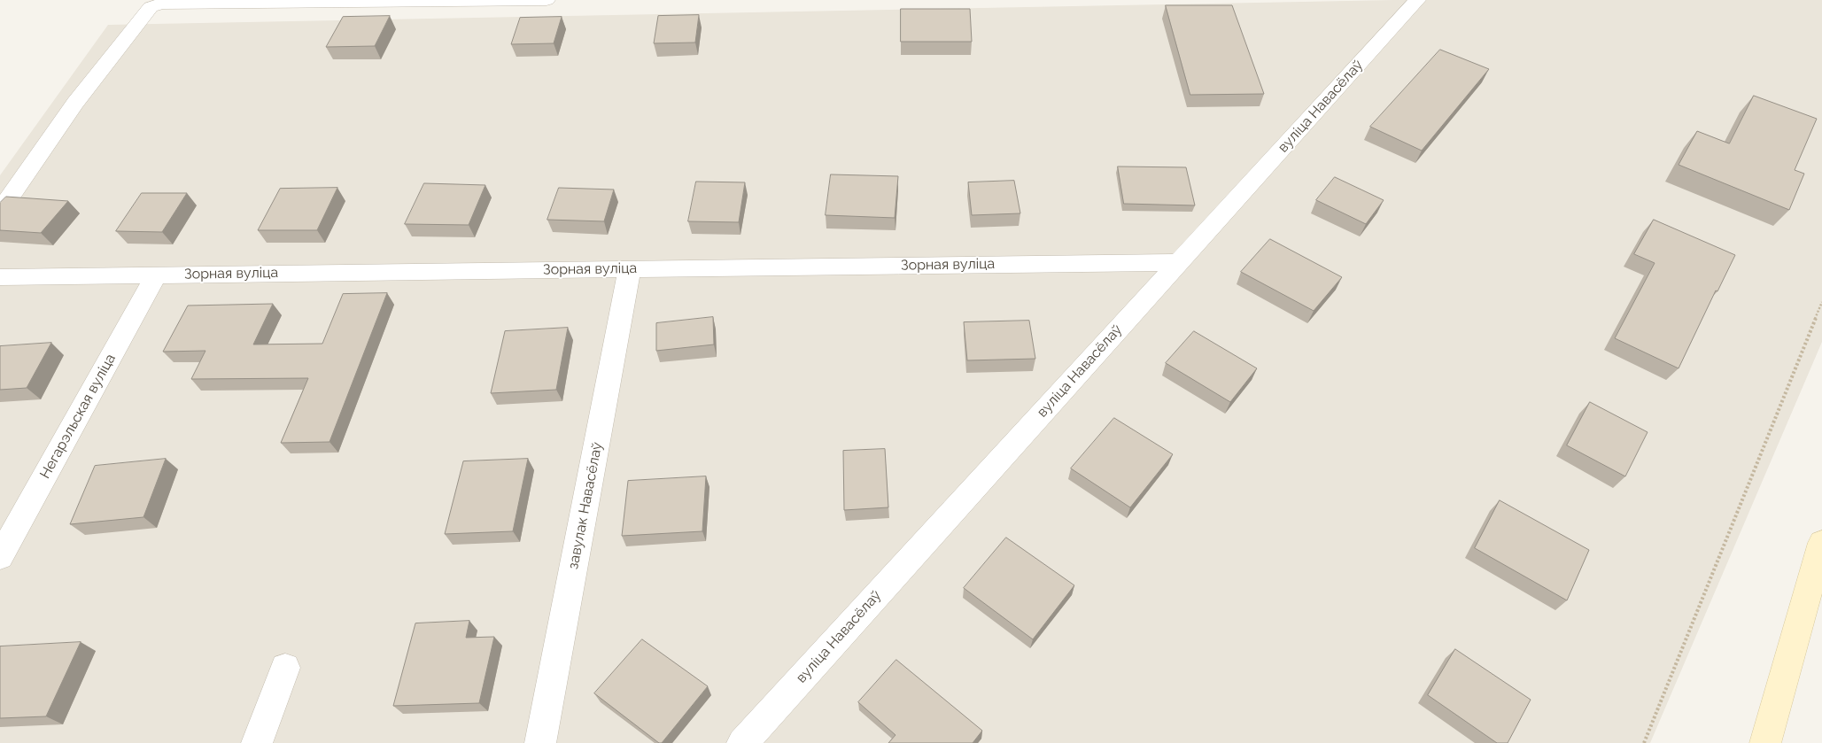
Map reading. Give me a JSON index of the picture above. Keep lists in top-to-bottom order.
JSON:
{
  "streets": {
    "street": [
      "вуліца Навасёлаў",
      "Зорная вуліца",
      "Негарэльская вуліца",
      "завулак Навасёлаў"
    ]
  },
  "crossings": [
    ["вуліца Навасёлаў", "Зорная вуліца"],
    ["Зорная вуліца", "Негарэльская вуліца"],
    ["Зорная вуліца", "завулак Навасёлаў"]
  ]
}
